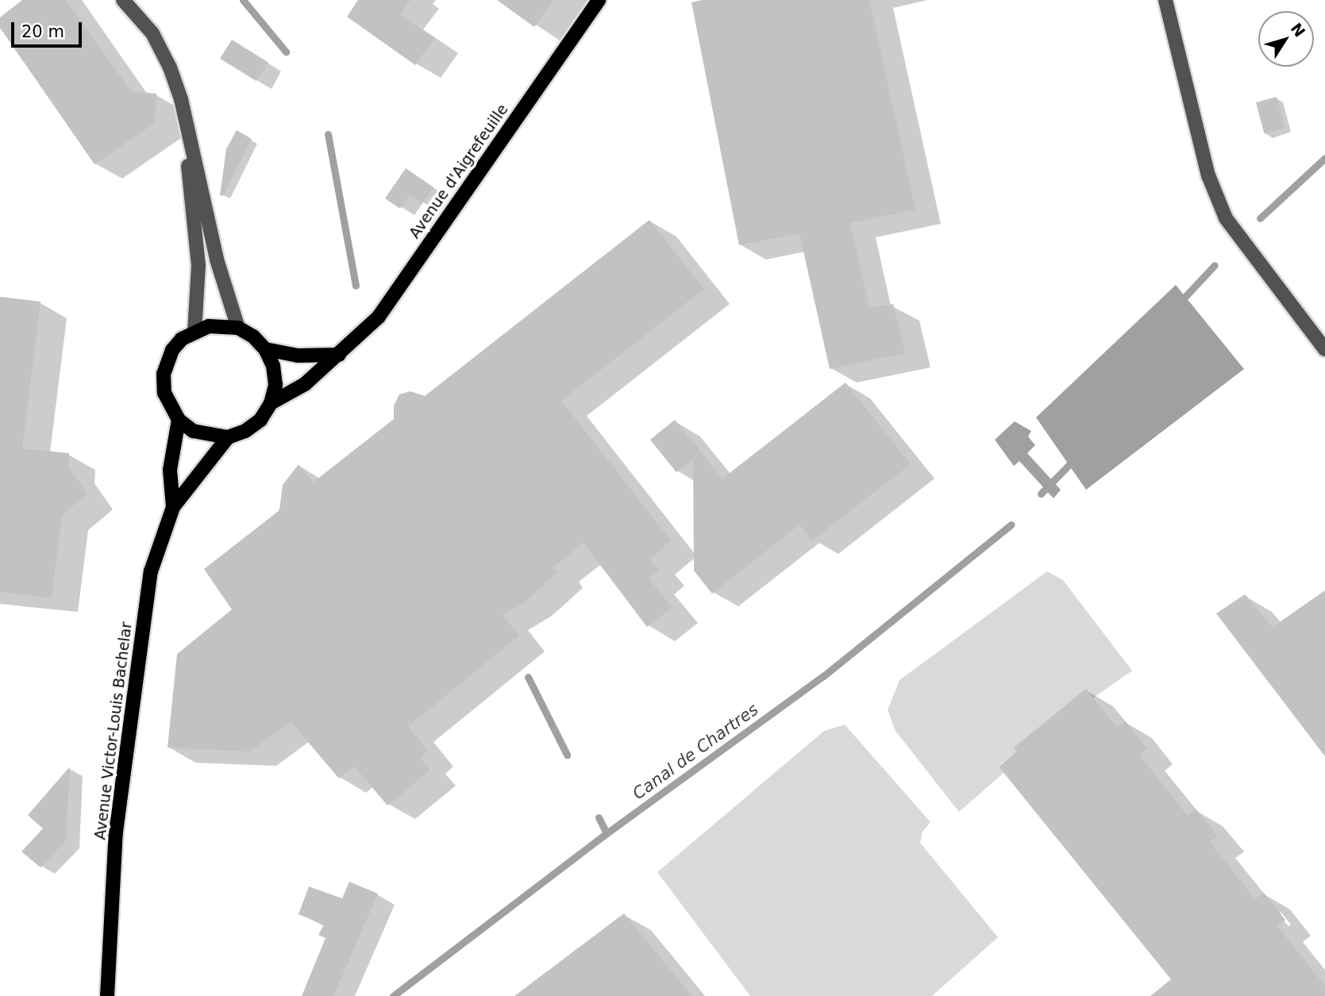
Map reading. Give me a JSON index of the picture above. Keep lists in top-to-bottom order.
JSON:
{
  "streets": {
    "main road": ["Avenue d'Aigrefeuille", "Avenue Victor-Louis Bachelar"]
  },
  "crossings": [
    ["Avenue d'Aigrefeuille", "Avenue Victor-Louis Bachelar"]
  ],
  "water": ["Canal de Chartres"],
  "scale_bar": "20 m",
  "north": "top right"
}
